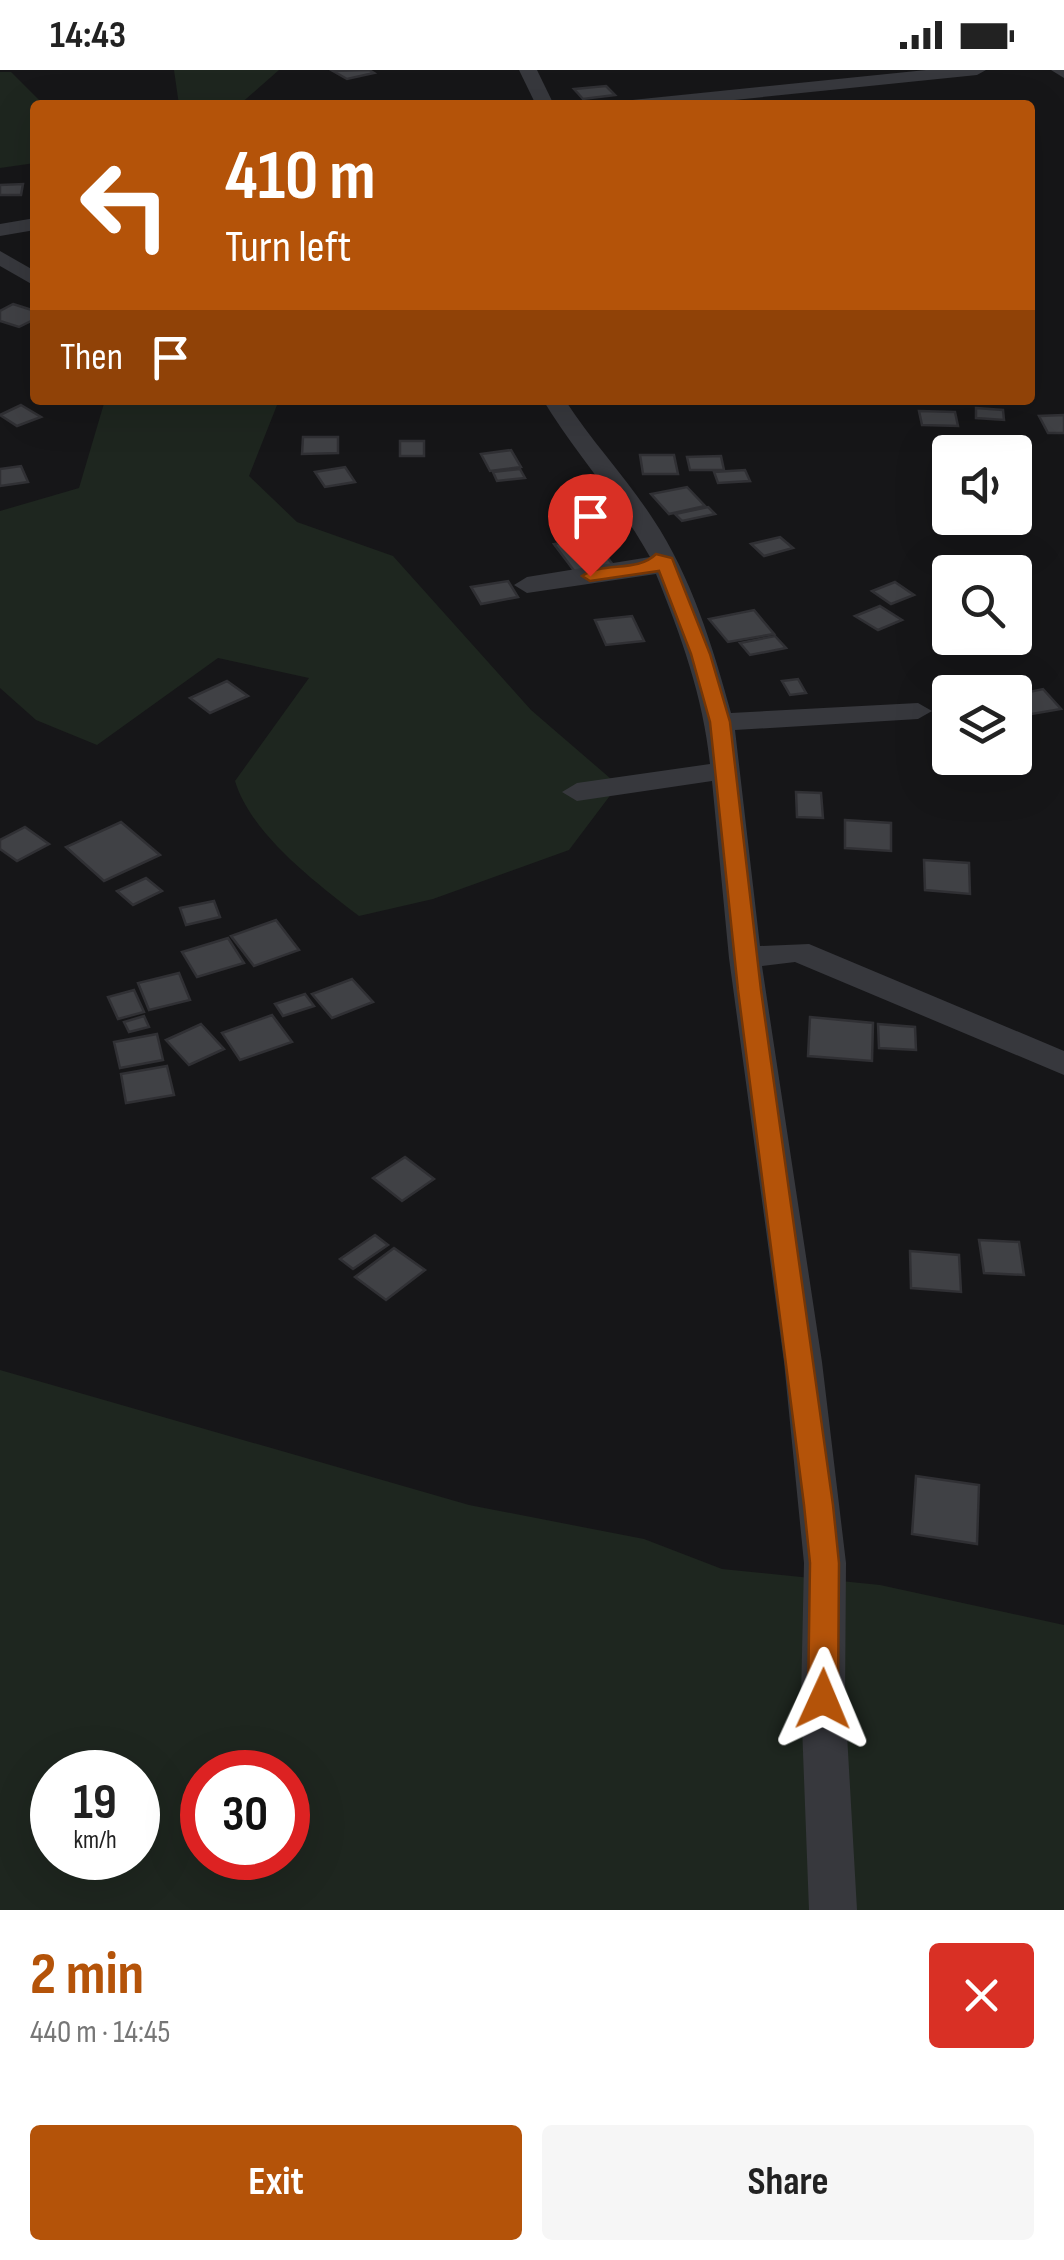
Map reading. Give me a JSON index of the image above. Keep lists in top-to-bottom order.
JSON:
{
  "page": {
    "status": "14:43",
    "turn": ["410 m", "Turn left"],
    "then": "Then",
    "speed": "19 km/h",
    "limit": "30",
    "heading": ["2 min", "440 m · 14:45"],
    "buttons": ["Exit", "Share"]
  }
}
